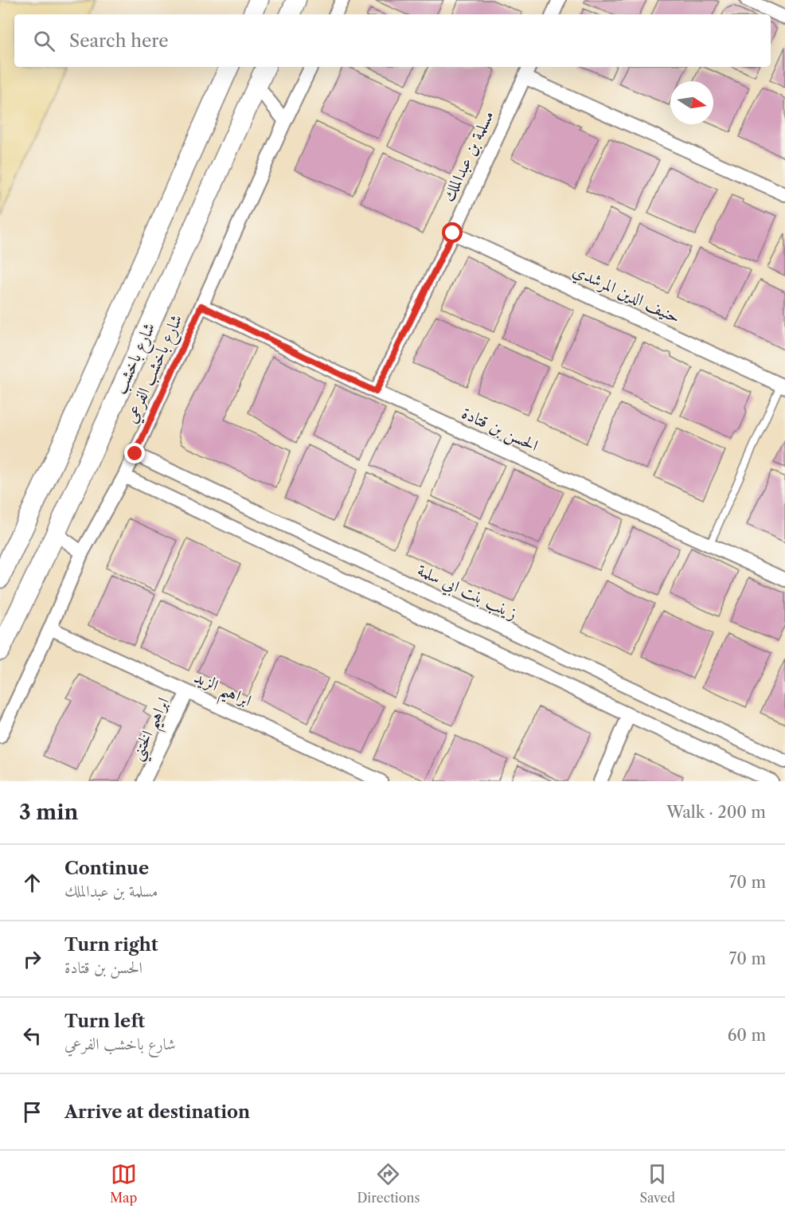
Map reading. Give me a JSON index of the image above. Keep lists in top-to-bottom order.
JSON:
{
  "streets": {
    "main road": ["شارع باخشب"],
    "street": [
      "مسلمة بن عبدالملك",
      "حنيف الدين المرشدي",
      "شارع باخشب الفرعي",
      "الحسن بن قتادة",
      "زينب بنت ابي سلمة",
      "ابراهيم الزيد",
      "ابراهيم الختني"
    ]
  },
  "crossings": [
    ["مسلمة بن عبدالملك", "حنيف الدين المرشدي"],
    ["مسلمة بن عبدالملك", "الحسن بن قتادة"],
    ["شارع باخشب الفرعي", "الحسن بن قتادة"],
    ["شارع باخشب الفرعي", "زينب بنت ابي سلمة"],
    ["شارع باخشب الفرعي", "ابراهيم الزيد"],
    ["ابراهيم الزيد", "ابراهيم الختني"]
  ],
  "north": "right",
  "page": {
    "search": "Search here",
    "heading": ["3 min", "Walk · 200 m"],
    "list": [
      ["Continue", "مسلمة بن عبدالملك", "70 m"],
      ["Turn right", "الحسن بن قتادة", "70 m"],
      ["Turn left", "شارع باخشب الفرعي", "60 m"],
      "Arrive at destination"
    ],
    "nav": ["Map", "Directions", "Saved"]
  }
}
